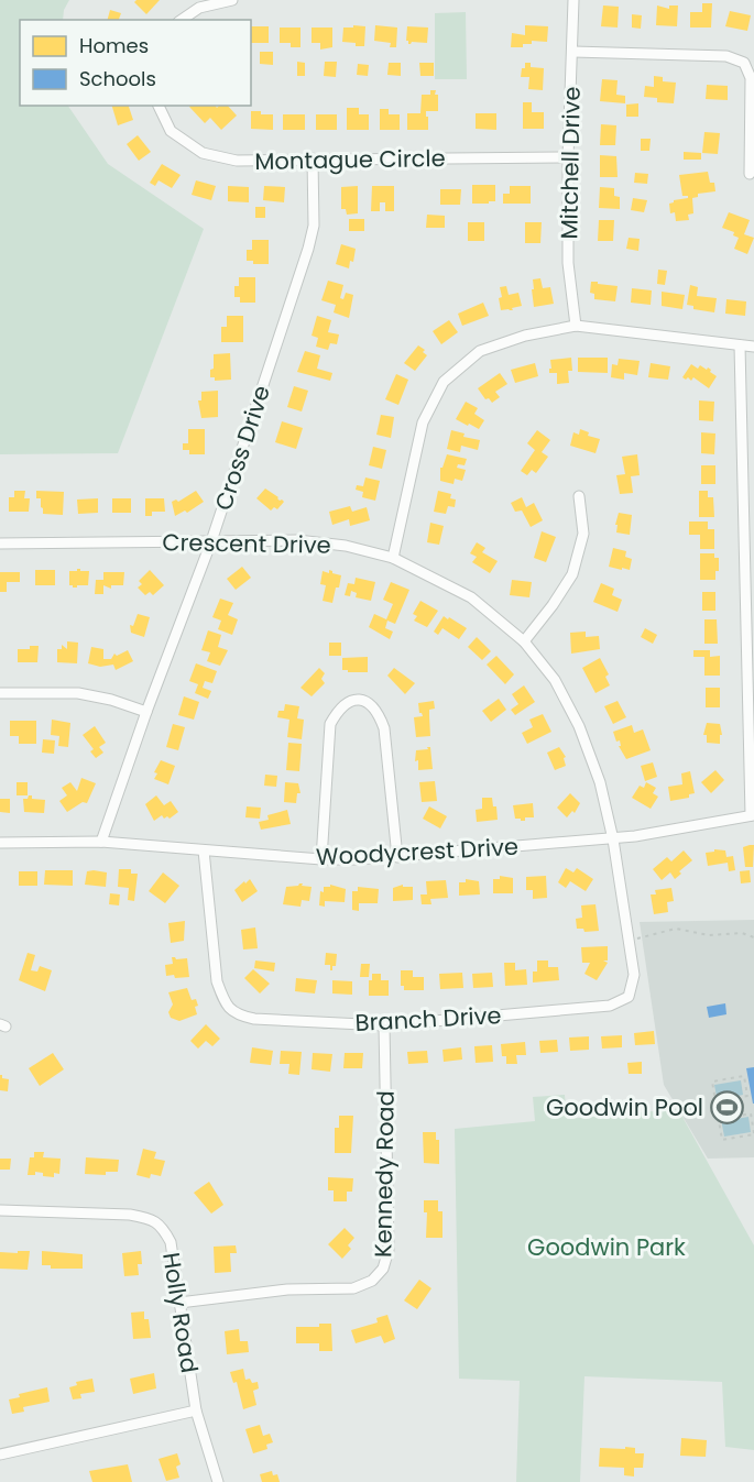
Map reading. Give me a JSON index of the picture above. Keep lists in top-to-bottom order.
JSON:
{
  "streets": {
    "street": [
      "Montague Circle",
      "Mitchell Drive",
      "Cross Drive",
      "Crescent Drive",
      "Woodycrest Drive",
      "Branch Drive",
      "Kennedy Road",
      "Holly Road"
    ]
  },
  "crossings": [
    ["Montague Circle", "Mitchell Drive"],
    ["Montague Circle", "Cross Drive"],
    ["Cross Drive", "Crescent Drive"],
    ["Cross Drive", "Woodycrest Drive"],
    ["Crescent Drive", "Woodycrest Drive"],
    ["Crescent Drive", "Branch Drive"],
    ["Woodycrest Drive", "Branch Drive"],
    ["Branch Drive", "Kennedy Road"],
    ["Kennedy Road", "Holly Road"]
  ],
  "parks": ["Goodwin Park"],
  "places": {
    "sports": ["Goodwin Pool"]
  },
  "legend": ["Homes", "Schools"]
}
